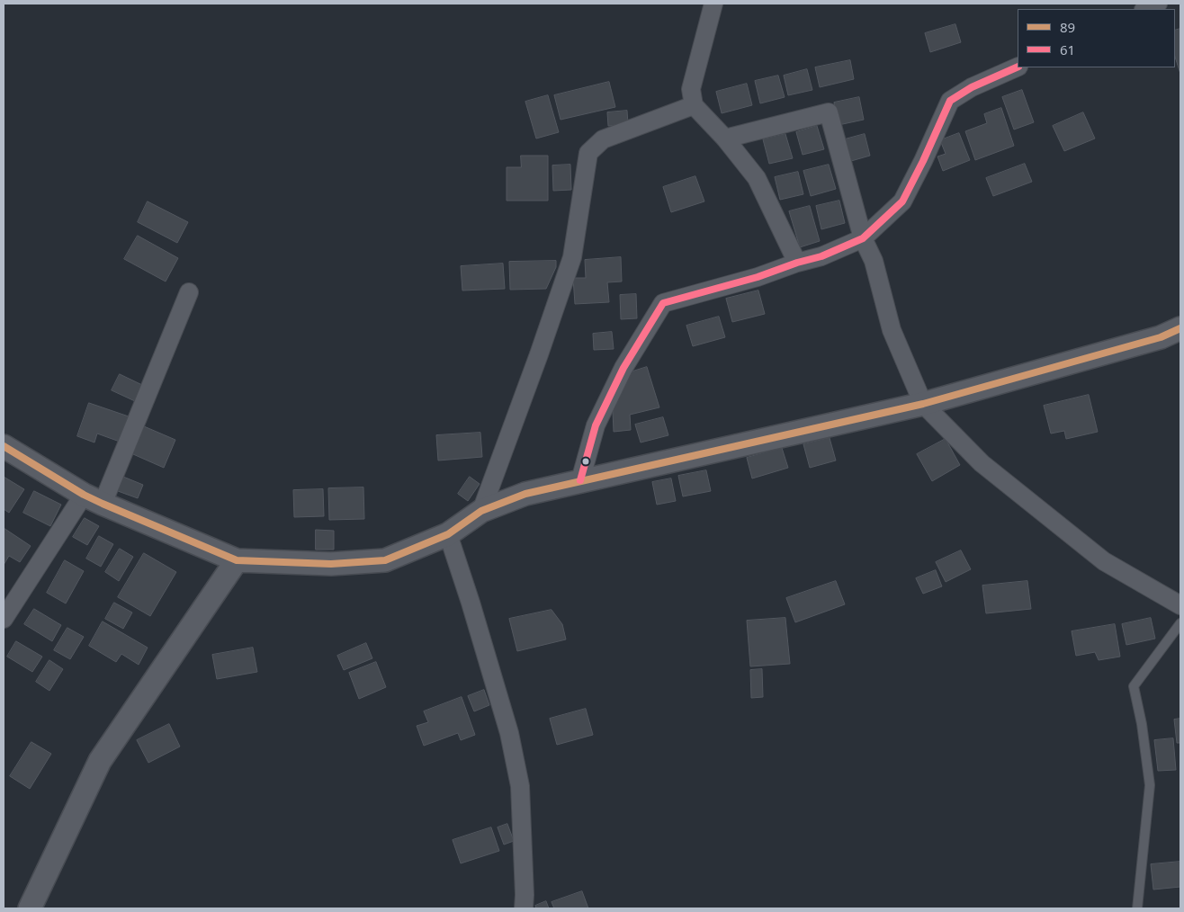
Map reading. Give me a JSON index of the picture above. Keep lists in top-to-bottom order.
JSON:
{
  "lines": ["transit line 61", "transit line 89"],
  "legend": ["89", "61"]
}
